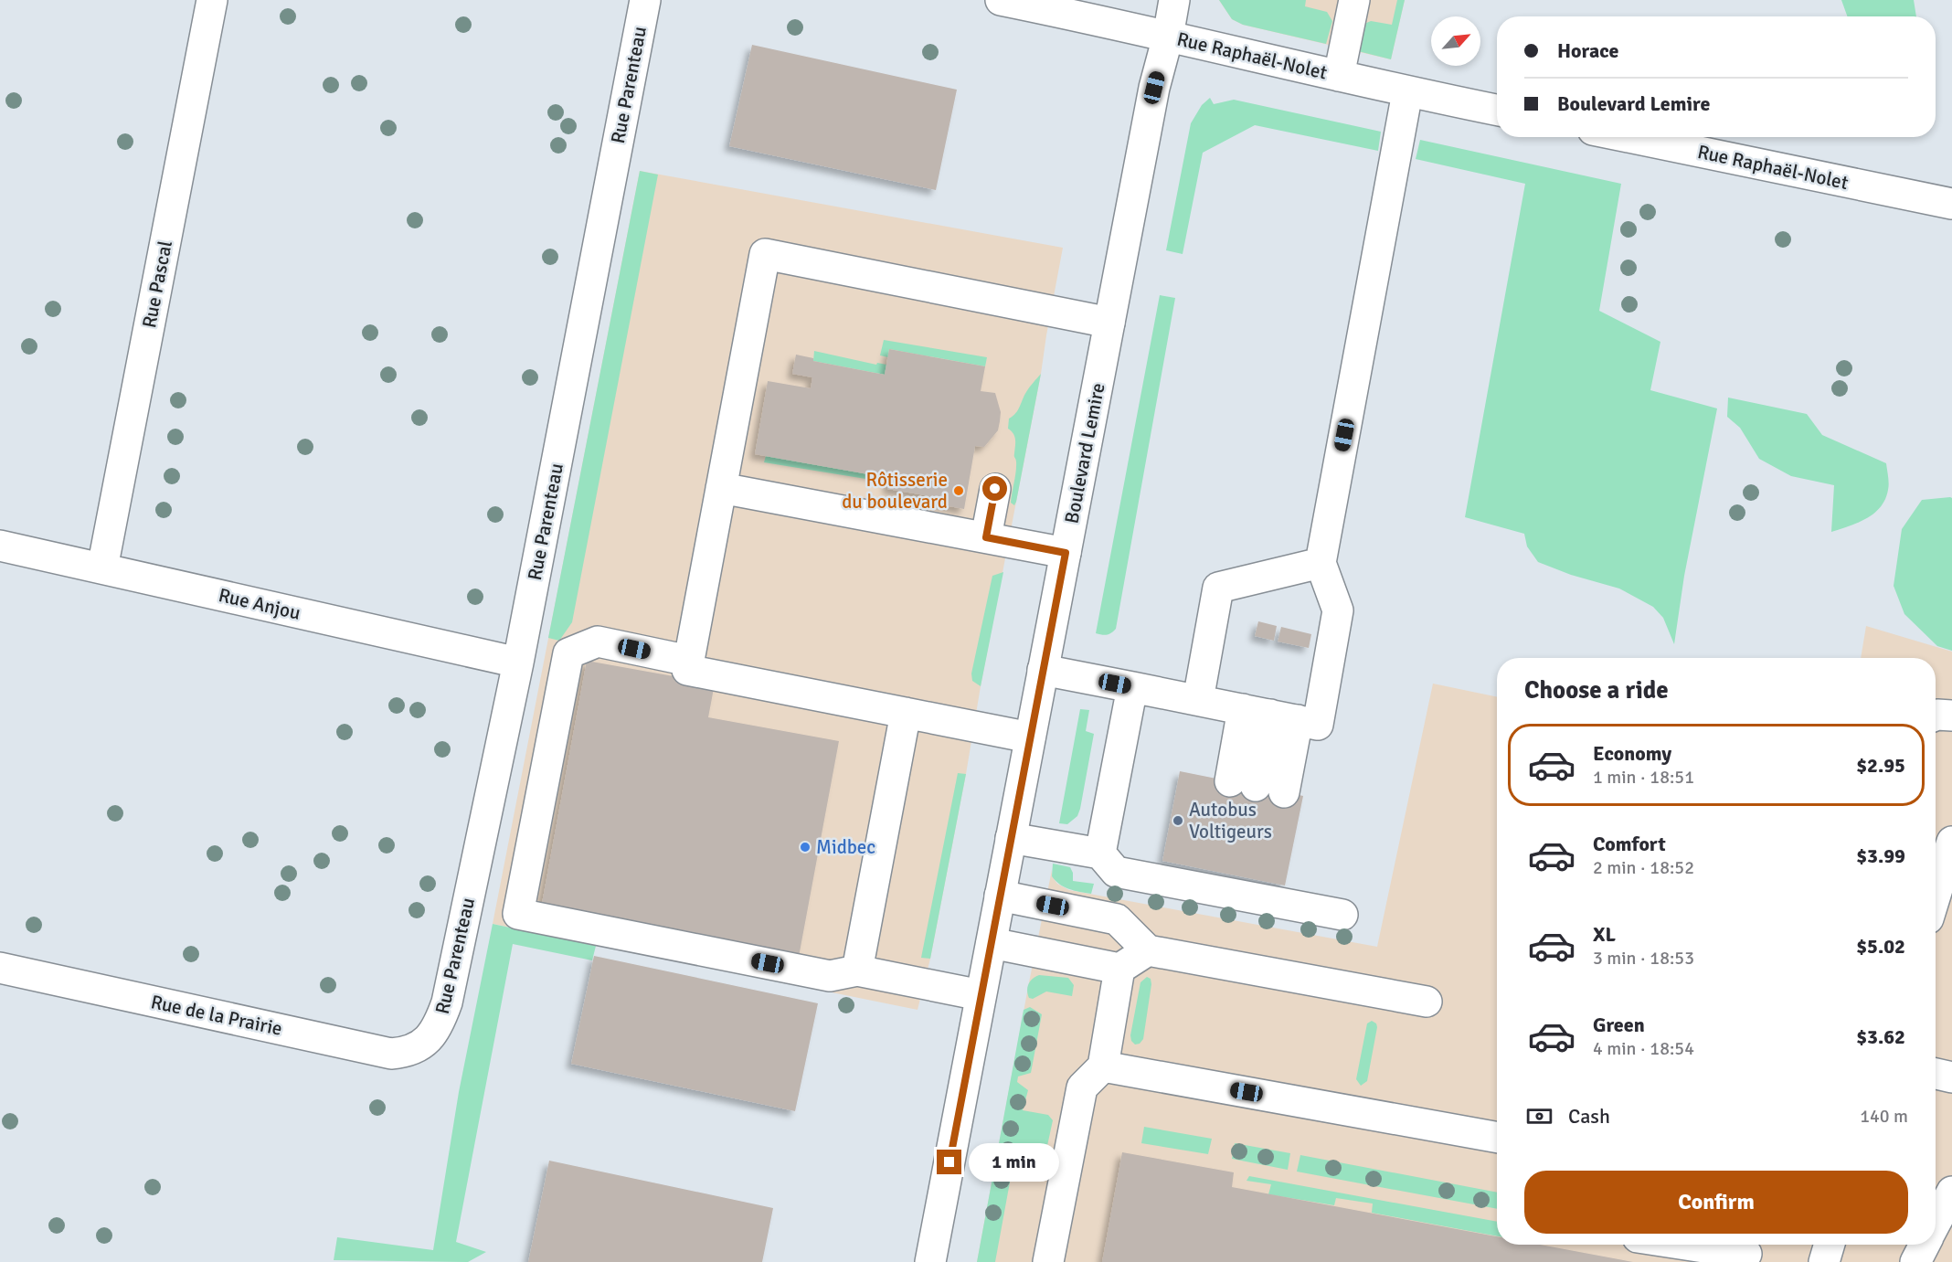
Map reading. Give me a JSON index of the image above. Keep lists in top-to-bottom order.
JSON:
{
  "streets": {
    "street": [
      "Rue Raphaël-Nolet",
      "Rue Parenteau",
      "Rue Pascal",
      "Boulevard Lemire",
      "Rue Anjou",
      "Rue de la Prairie"
    ]
  },
  "crossings": [
    ["Rue Raphaël-Nolet", "Boulevard Lemire"],
    ["Rue Parenteau", "Rue Anjou"],
    ["Rue Parenteau", "Rue de la Prairie"],
    ["Rue Pascal", "Rue Anjou"]
  ],
  "places": ["Rôtisserie du boulevard", "Autobus Voltigeurs", "Midbec"],
  "north": "top right",
  "page": {
    "banner": ["Horace", "Boulevard Lemire"],
    "heading": "Choose a ride",
    "list": [
      {
        "name": "Economy",
        "note": "1 min · 18:51",
        "value": "$2.95"
      },
      {
        "name": "Comfort",
        "note": "2 min · 18:52",
        "value": "$3.99"
      },
      {
        "name": "XL",
        "note": "3 min · 18:53",
        "value": "$5.02"
      },
      {
        "name": "Green",
        "note": "4 min · 18:54",
        "value": "$3.62"
      }
    ],
    "pay": ["Cash", "140 m"],
    "bubble": "1 min",
    "buttons": "Confirm"
  }
}
